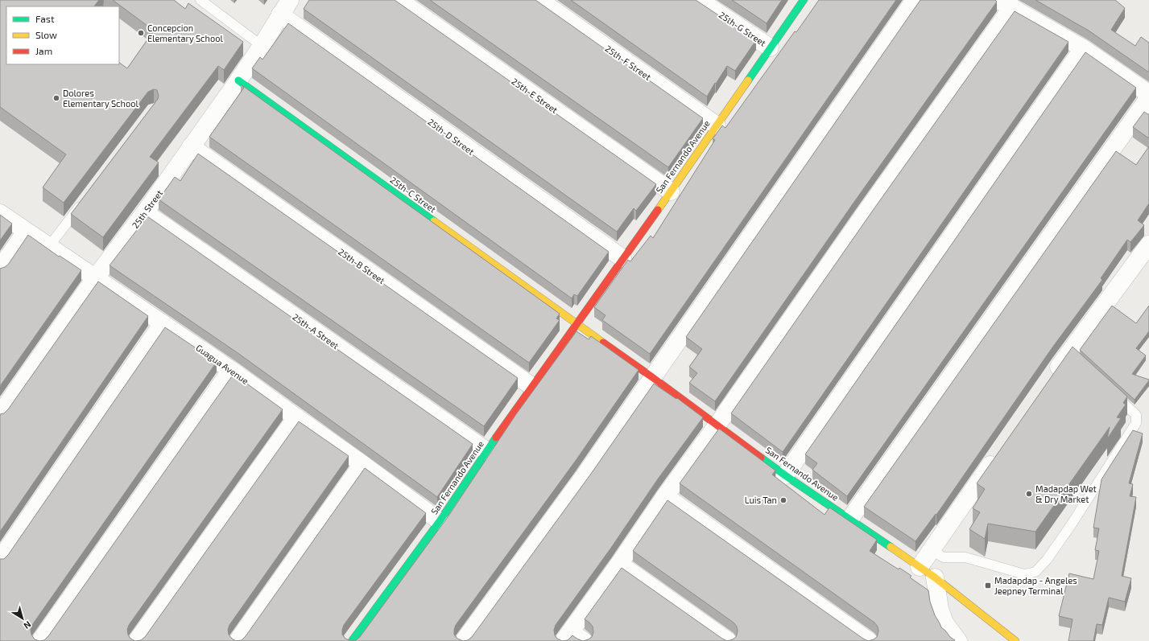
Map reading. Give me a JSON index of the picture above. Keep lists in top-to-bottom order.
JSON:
{
  "streets": {
    "main road": ["San Fernando Avenue", "25th-C Street"],
    "street": [
      "25th-G Street",
      "25th-F Street",
      "25th-E Street",
      "25th-D Street",
      "25th Street",
      "25th-B Street",
      "25th-A Street",
      "Guagua Avenue"
    ]
  },
  "crossings": [
    ["25th-G Street", "San Fernando Avenue"],
    ["25th-F Street", "San Fernando Avenue"],
    ["25th-E Street", "San Fernando Avenue"],
    ["25th-D Street", "San Fernando Avenue"],
    ["25th-D Street", "25th Street"],
    ["San Fernando Avenue", "25th-C Street"],
    ["San Fernando Avenue", "25th-B Street"],
    ["San Fernando Avenue", "25th-A Street"],
    ["San Fernando Avenue", "Guagua Avenue"],
    ["25th-C Street", "25th Street"],
    ["25th Street", "25th-B Street"],
    ["25th Street", "25th-A Street"],
    ["25th Street", "Guagua Avenue"]
  ],
  "places": {
    "other": [
      "Concepcion Elementary School",
      "Dolores Elementary School",
      "Madapdap Wet & Dry Market",
      "Luis Tan"
    ],
    "transit": ["Madapdap - Angeles Jeepney Terminal"]
  },
  "legend": ["Fast", "Slow", "Jam"],
  "north": "bottom right"
}
